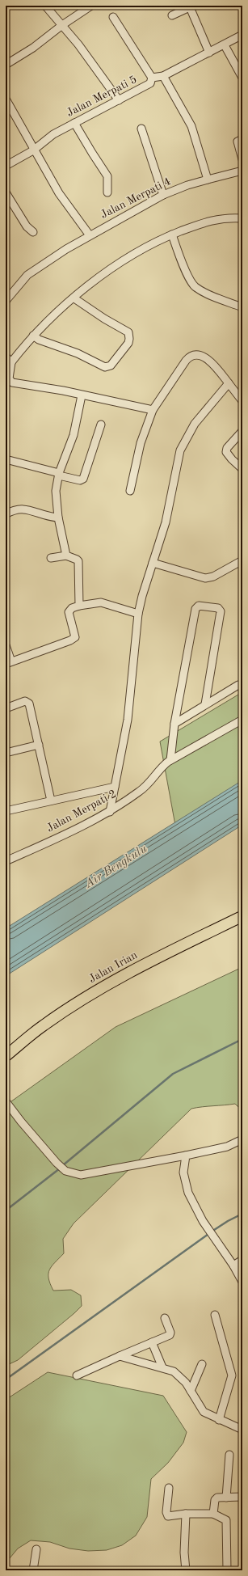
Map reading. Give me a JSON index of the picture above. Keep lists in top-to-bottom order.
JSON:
{
  "streets": {
    "main road": ["Jalan Irian"],
    "street": ["Jalan Merpati 5", "Jalan Merpati 4", "Jalan Merpati 2"]
  },
  "water": ["Air Bengkulu"]
}
